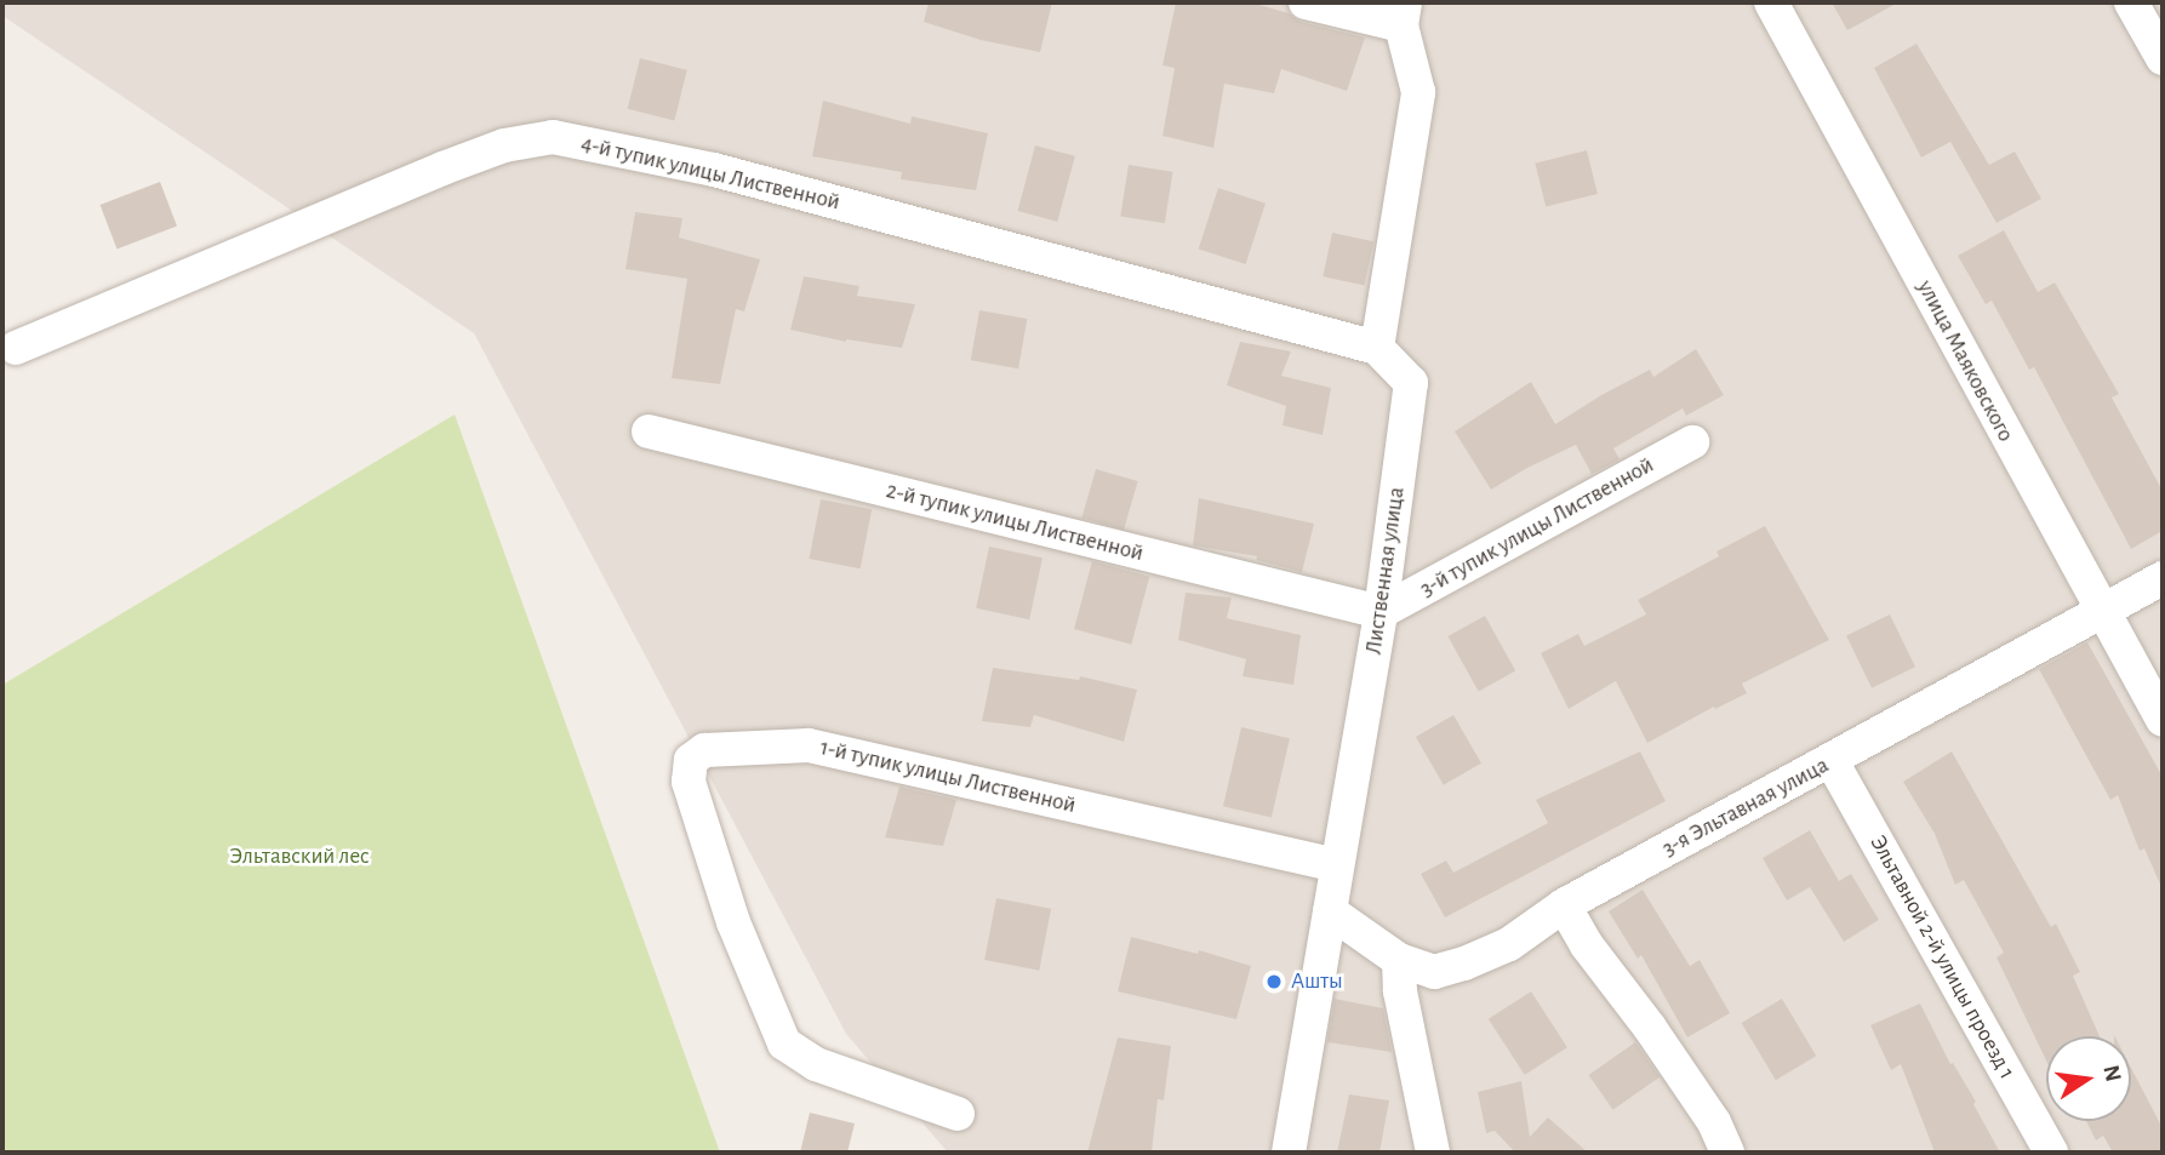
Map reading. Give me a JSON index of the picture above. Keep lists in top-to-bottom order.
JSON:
{
  "streets": {
    "street": [
      "4-й тупик улицы Лиственной",
      "улица Маяковского",
      "2-й тупик улицы Лиственной",
      "3-й тупик улицы Лиственной",
      "Лиственная улица",
      "1-й тупик улицы Лиственной",
      "3-я Эльтавная улица",
      "Эльтавной 2-й улицы проезд 1"
    ]
  },
  "crossings": [
    ["4-й тупик улицы Лиственной", "Лиственная улица"],
    ["улица Маяковского", "3-я Эльтавная улица"],
    ["2-й тупик улицы Лиственной", "3-й тупик улицы Лиственной"],
    ["2-й тупик улицы Лиственной", "Лиственная улица"],
    ["3-й тупик улицы Лиственной", "Лиственная улица"],
    ["Лиственная улица", "1-й тупик улицы Лиственной"],
    ["Лиственная улица", "3-я Эльтавная улица"],
    ["3-я Эльтавная улица", "Эльтавной 2-й улицы проезд 1"]
  ],
  "parks": ["Эльтавский лес"],
  "places": ["Ашты"],
  "north": "right"
}
